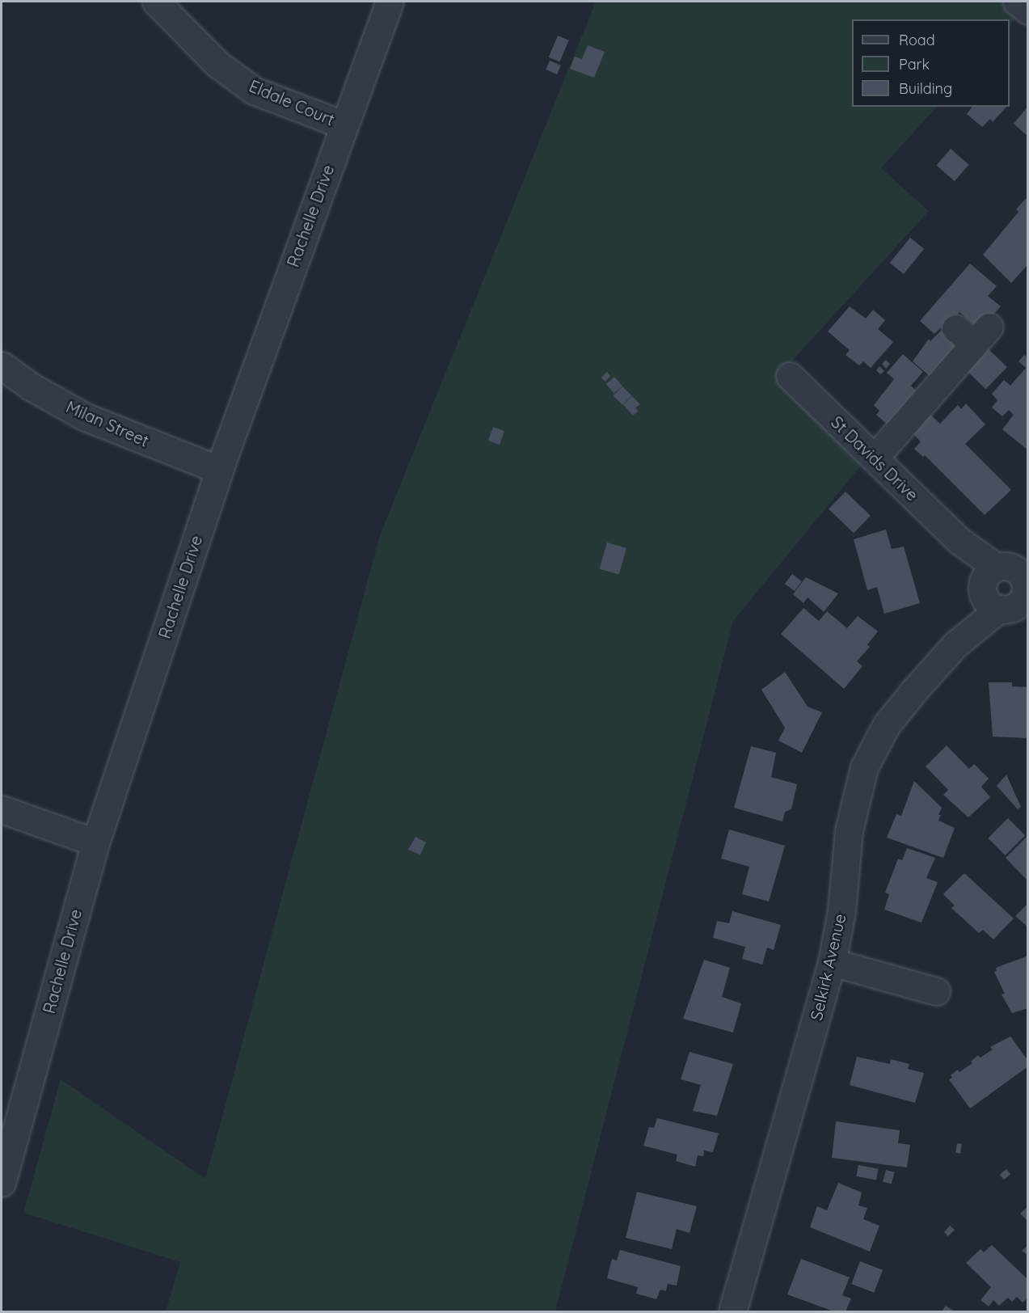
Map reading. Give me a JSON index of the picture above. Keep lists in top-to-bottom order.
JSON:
{
  "streets": {
    "street": [
      "Eldale Court",
      "Rachelle Drive",
      "Milan Street",
      "St Davids Drive",
      "Selkirk Avenue"
    ]
  },
  "crossings": [
    ["Eldale Court", "Rachelle Drive"],
    ["Rachelle Drive", "Milan Street"],
    ["St Davids Drive", "Selkirk Avenue"]
  ],
  "legend": ["Road", "Park", "Building"]
}
